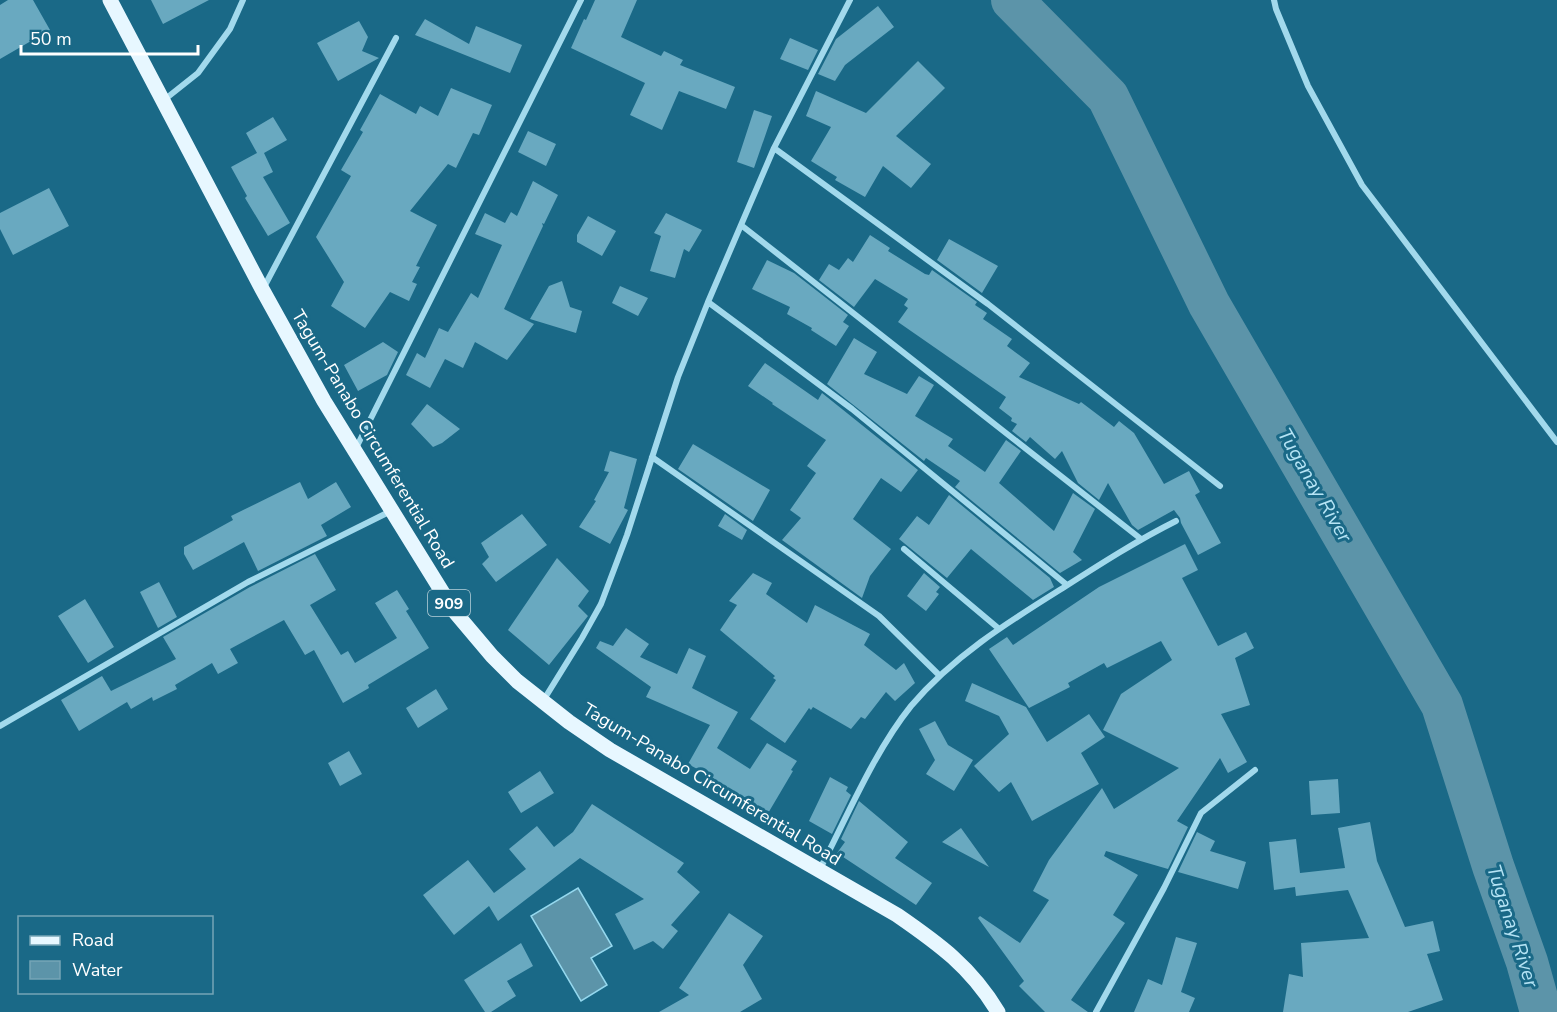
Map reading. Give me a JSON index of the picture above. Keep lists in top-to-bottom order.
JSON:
{
  "streets": {
    "main road": ["Tagum-Panabo Circumferential Road", "909"]
  },
  "water": ["Tuganay River"],
  "legend": ["Road", "Water"],
  "scale_bar": "50 m"
}
